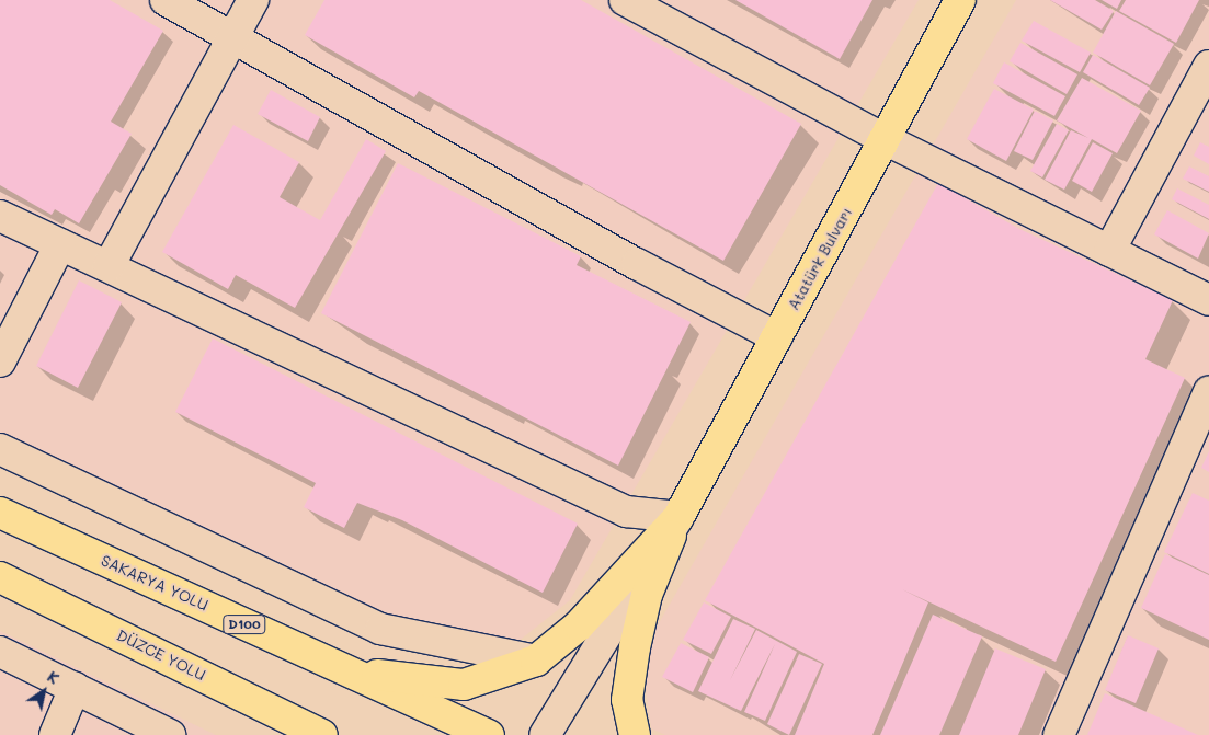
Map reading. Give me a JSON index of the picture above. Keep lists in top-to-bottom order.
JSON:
{
  "streets": {
    "main road": [
      "Atatürk Bulvarı",
      "SAKARYA YOLU",
      "D100",
      "DÜZCE YOLU"
    ]
  },
  "north": "top right"
}
